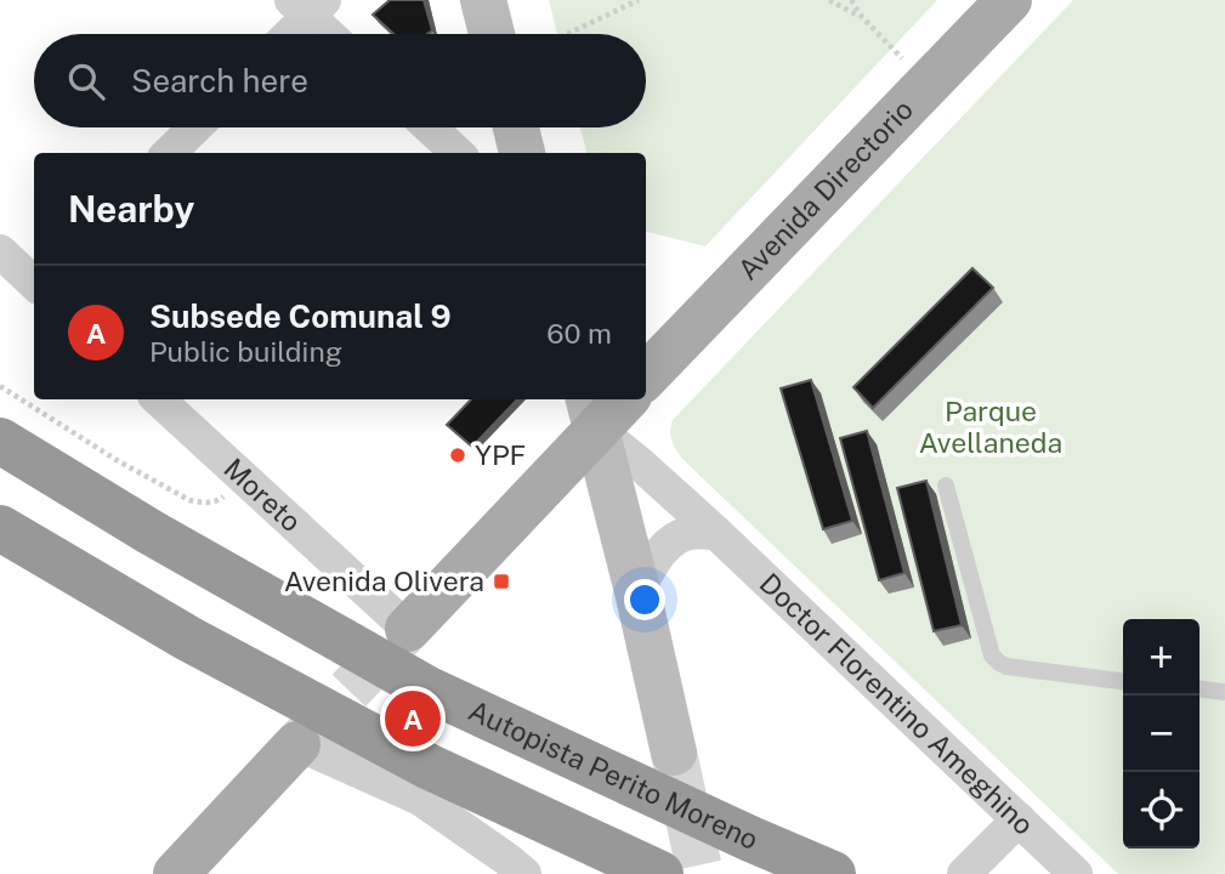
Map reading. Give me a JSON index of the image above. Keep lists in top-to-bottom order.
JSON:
{
  "streets": {
    "highway": ["Autopista Perito Moreno"],
    "main road": ["Avenida Directorio"],
    "street": ["Moreto", "Doctor Florentino Ameghino"]
  },
  "parks": ["Parque Avellaneda"],
  "places": {
    "other": ["YPF"],
    "transit": ["Avenida Olivera"]
  },
  "page": {
    "search": "Search here",
    "heading": "Nearby",
    "list": [
      {
        "mark": "A",
        "name": "Subsede Comunal 9",
        "note": "Public building",
        "value": "60 m"
      }
    ],
    "map_buttons": ["+", "−"],
    "pins": "A"
  }
}
